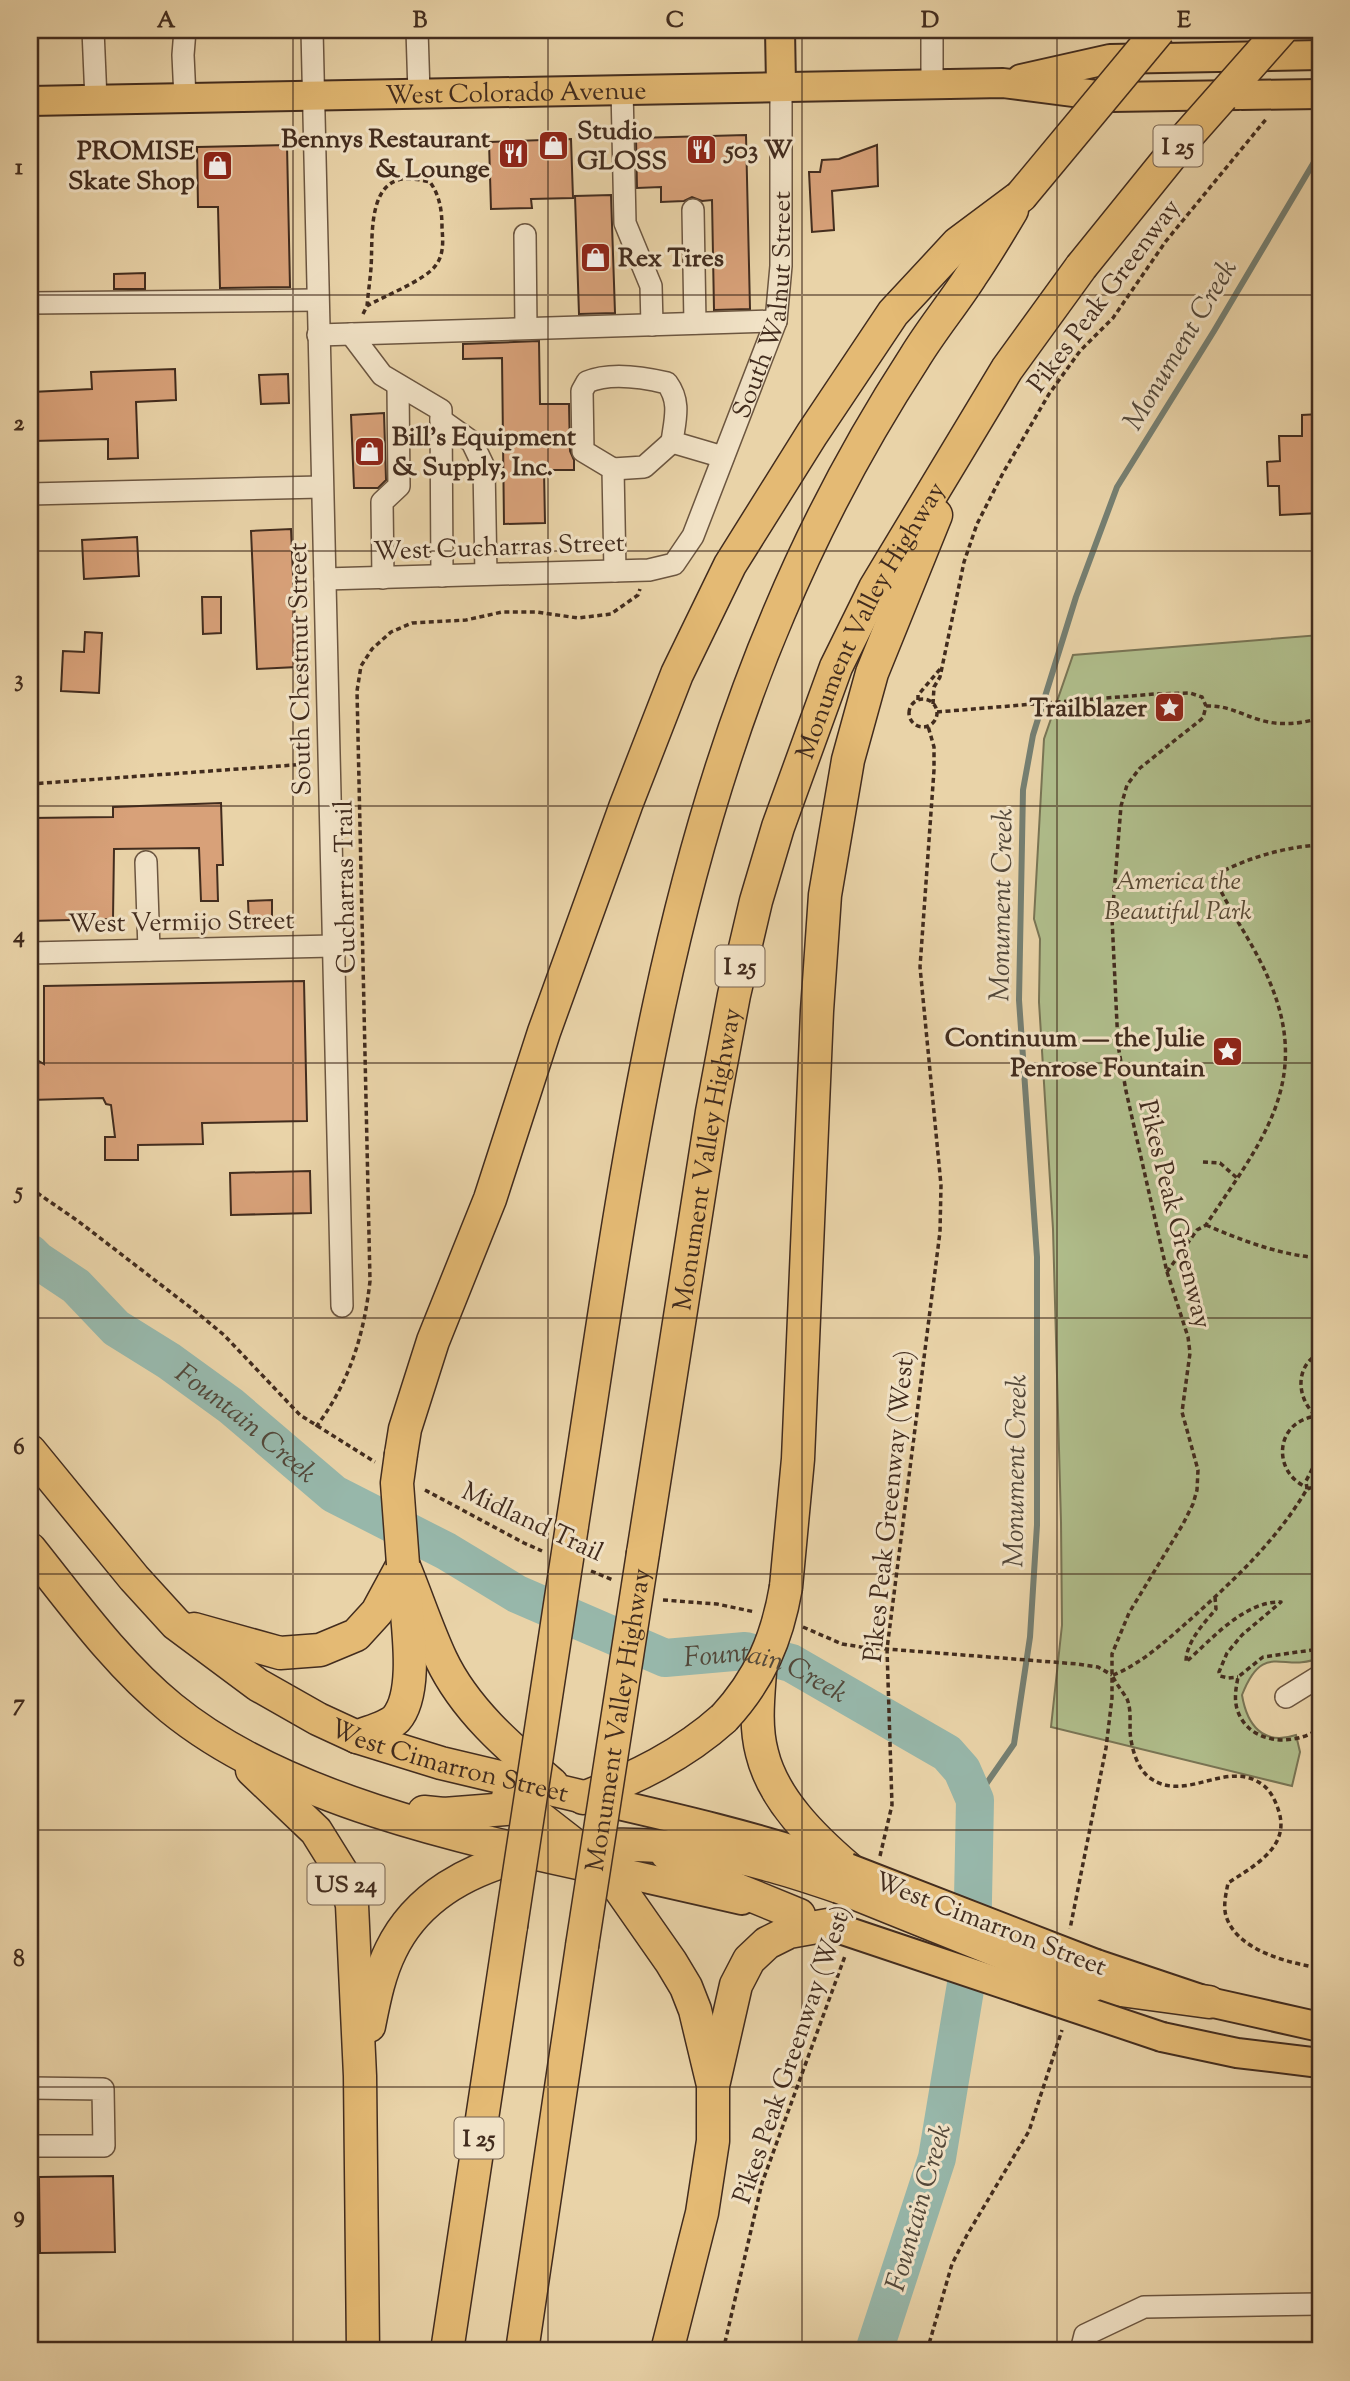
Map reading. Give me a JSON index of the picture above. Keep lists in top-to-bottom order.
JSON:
{
  "streets": {
    "highway": [
      "I 25",
      "Monument Valley Highway",
      "West Cimarron Street",
      "US 24"
    ],
    "main road": ["West Colorado Avenue", "South Walnut Street"],
    "street": ["West Cucharras Street", "South Chestnut Street", "West Vermijo Street"],
    "path": [
      "Pikes Peak Greenway",
      "Cucharras Trail",
      "Pikes Peak Greenway (West)",
      "Midland Trail"
    ]
  },
  "crossings": [
    ["West Colorado Avenue", "South Walnut Street"],
    ["West Colorado Avenue", "Monument Valley Highway"],
    ["West Colorado Avenue", "South Chestnut Street"],
    ["Pikes Peak Greenway", "Pikes Peak Greenway (West)"],
    ["South Walnut Street", "West Cucharras Street"],
    ["West Cucharras Street", "South Chestnut Street"],
    ["West Cucharras Street", "Cucharras Trail"],
    ["South Chestnut Street", "West Vermijo Street"],
    ["Pikes Peak Greenway (West)", "West Cimarron Street"],
    ["West Cimarron Street", "US 24"]
  ],
  "water": ["Monument Creek", "Fountain Creek"],
  "parks": ["America the Beautiful Park"],
  "places": {
    "shop": [
      "Studio GLOSS",
      "PROMISE Skate Shop",
      "Rex Tires",
      "Bill's Equipment & Supply, Inc."
    ],
    "restaurant": ["503 W", "Bennys Restaurant & Lounge"],
    "place": ["Trailblazer", "Continuum — the Julie Penrose Fountain"]
  },
  "grid": {
    "columns": [
      "A",
      "B",
      "C",
      "D",
      "E"
    ],
    "rows": [
      "1",
      "2",
      "3",
      "4",
      "5",
      "6",
      "7",
      "8",
      "9"
    ]
  }
}
